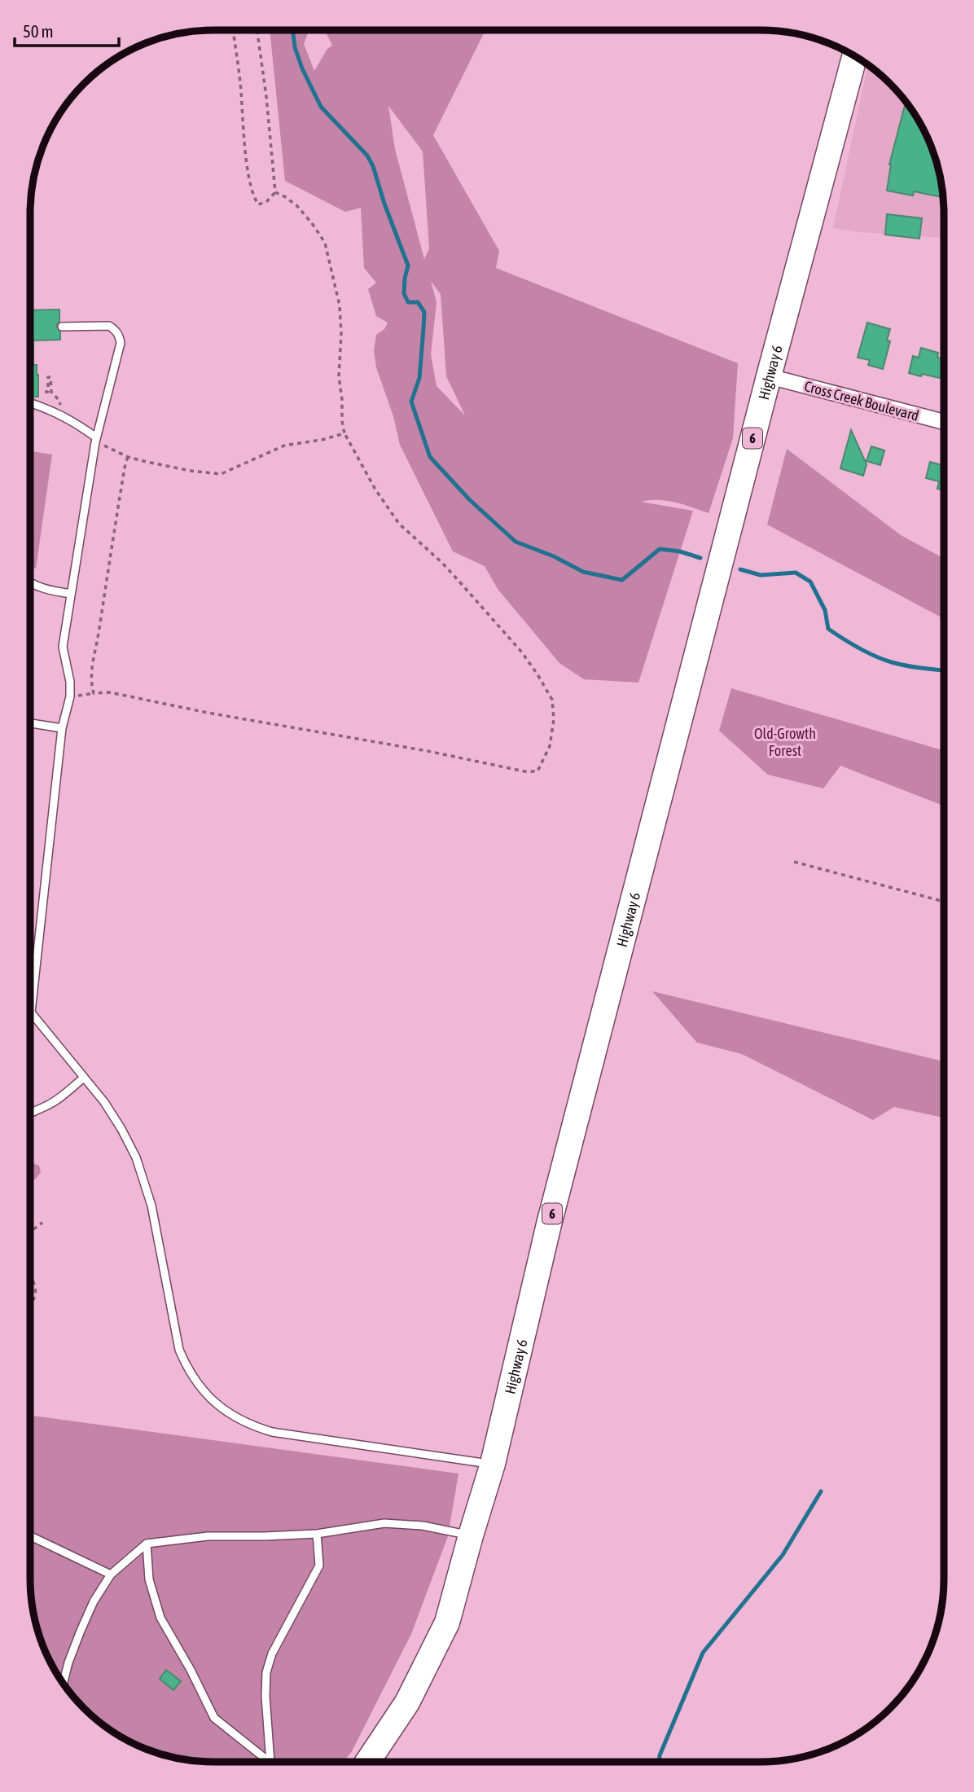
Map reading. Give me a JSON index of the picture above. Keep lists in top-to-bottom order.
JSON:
{
  "streets": {
    "main road": ["Highway 6", "6"],
    "street": ["Cross Creek Boulevard"]
  },
  "crossings": [
    ["Highway 6", "Cross Creek Boulevard"]
  ],
  "parks": ["Old-Growth Forest"],
  "scale_bar": "50 m"
}
